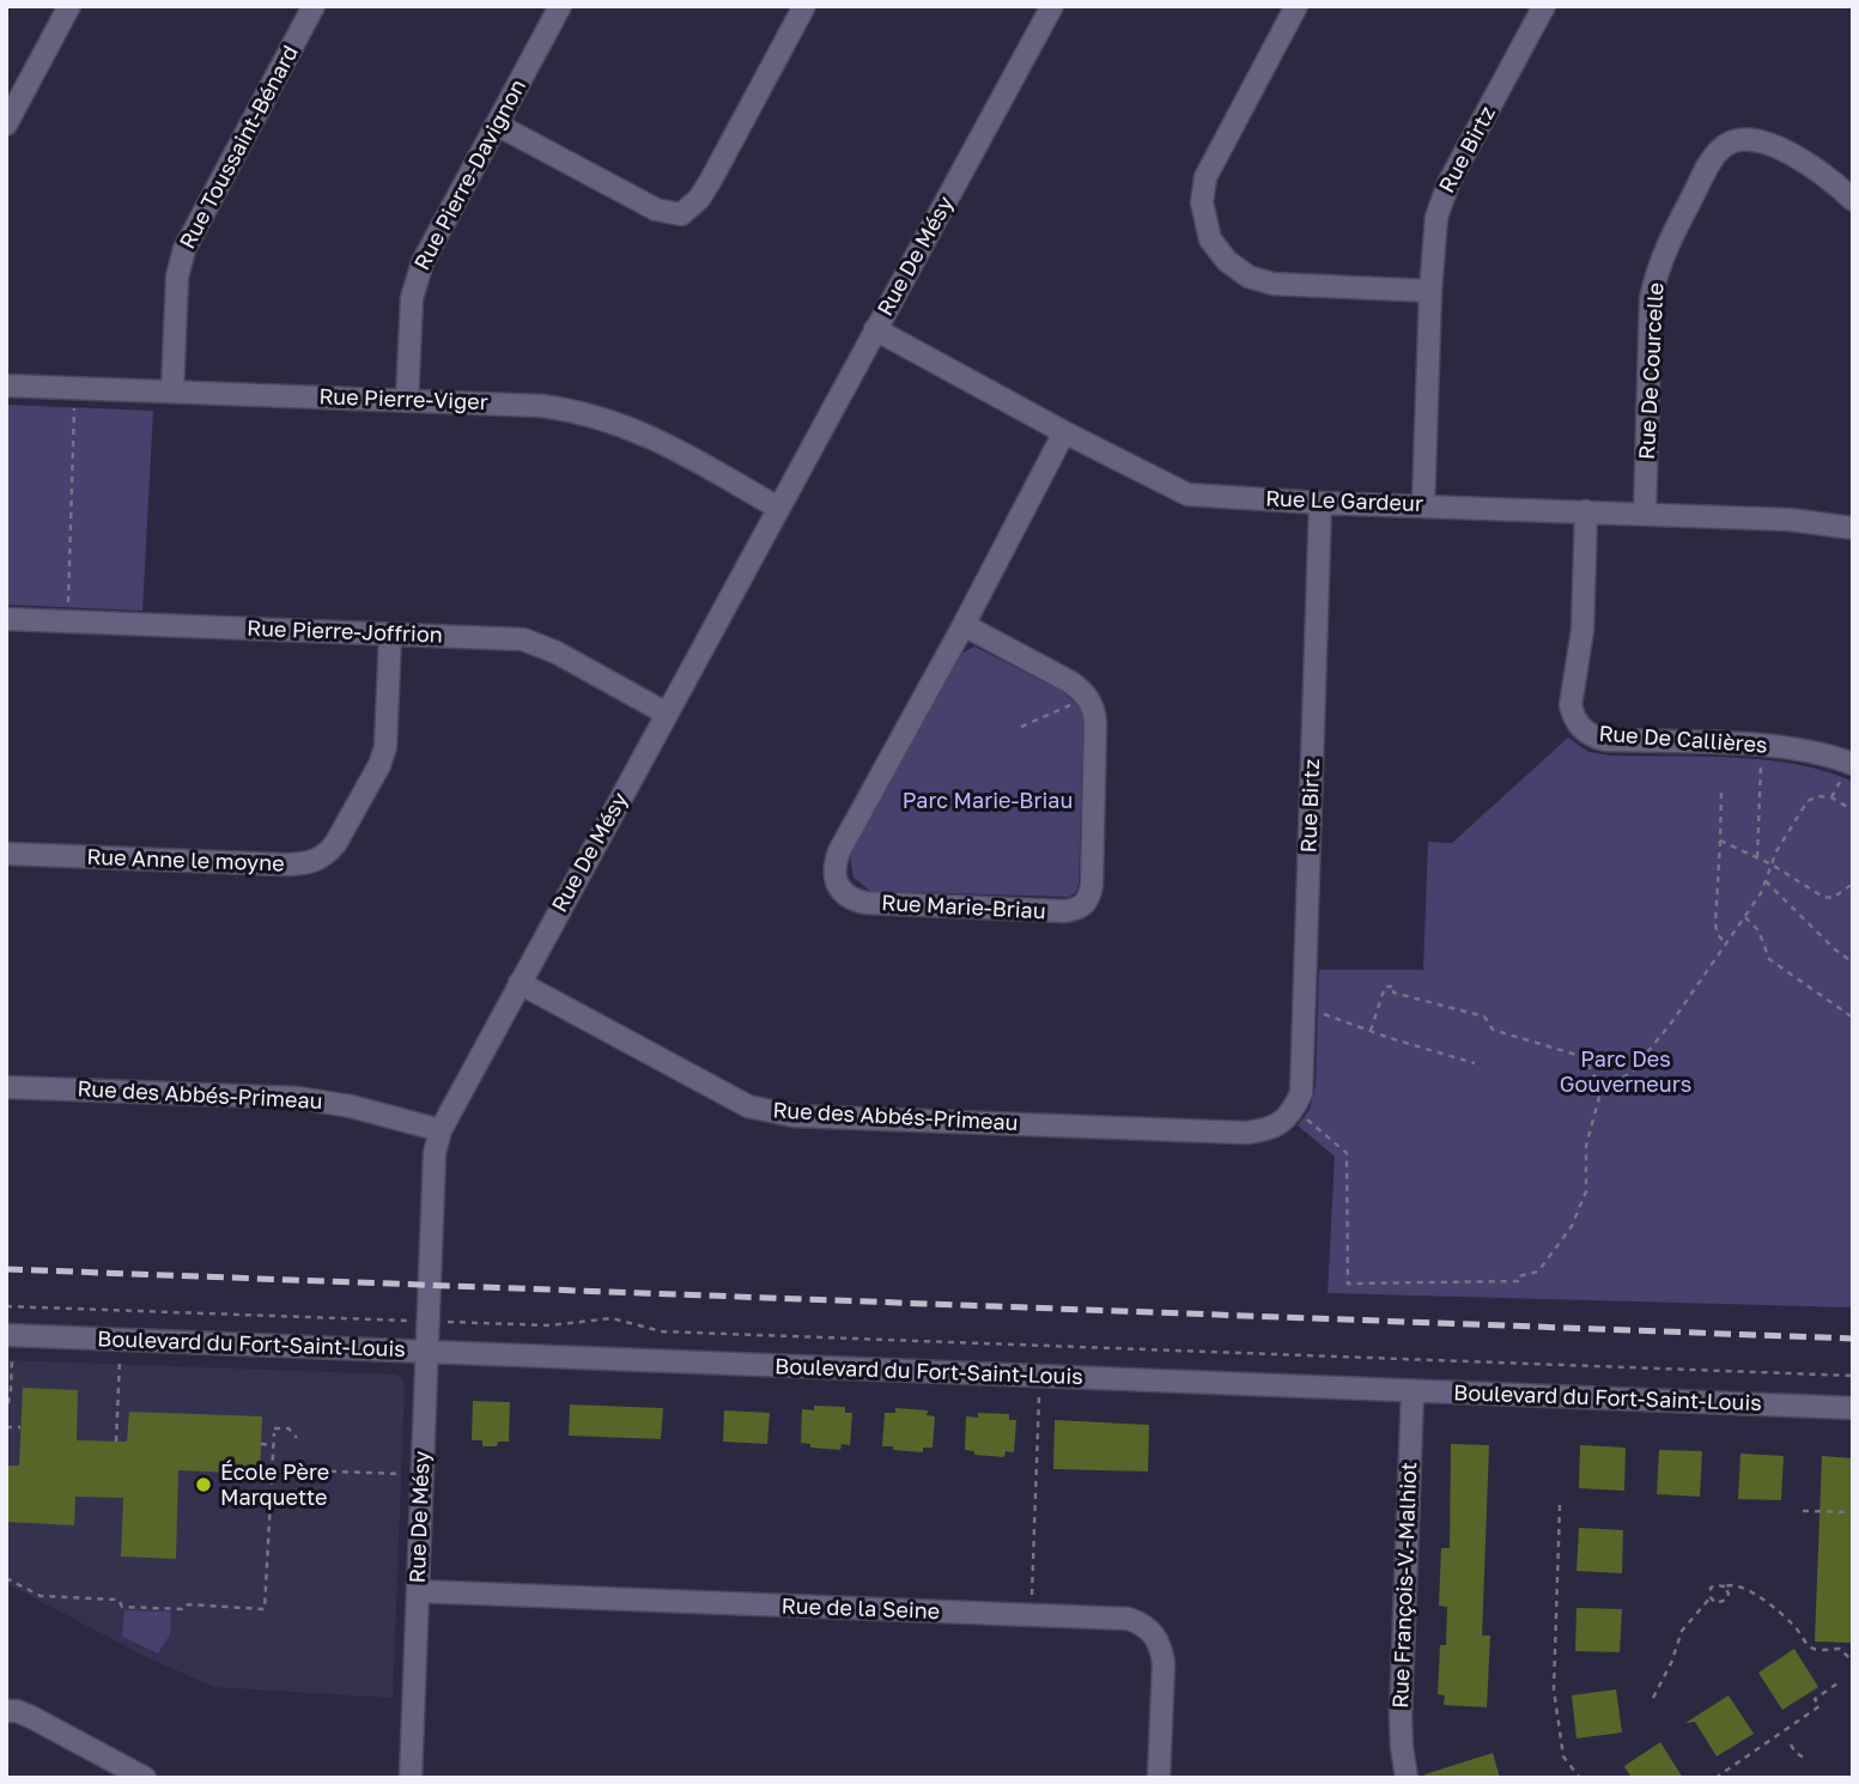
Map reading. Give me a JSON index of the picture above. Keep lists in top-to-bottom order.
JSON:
{
  "streets": {
    "street": [
      "Rue Toussaint-Bénard",
      "Rue Birtz",
      "Rue Pierre-Davignon",
      "Rue De Mésy",
      "Rue De Courcelle",
      "Rue Pierre-Viger",
      "Rue Le Gardeur",
      "Rue Pierre-Joffrion",
      "Rue De Callières",
      "Rue Anne le moyne",
      "Rue Marie-Briau",
      "Rue des Abbés-Primeau",
      "Boulevard du Fort-Saint-Louis",
      "Rue François-V.-Malhiot",
      "Rue de la Seine"
    ]
  },
  "crossings": [
    ["Rue Toussaint-Bénard", "Rue Pierre-Viger"],
    ["Rue Birtz", "Rue Le Gardeur"],
    ["Rue Birtz", "Rue des Abbés-Primeau"],
    ["Rue Pierre-Davignon", "Rue Pierre-Viger"],
    ["Rue De Mésy", "Rue Pierre-Viger"],
    ["Rue De Mésy", "Rue Le Gardeur"],
    ["Rue De Mésy", "Rue Pierre-Joffrion"],
    ["Rue De Mésy", "Rue des Abbés-Primeau"],
    ["Rue De Mésy", "Boulevard du Fort-Saint-Louis"],
    ["Rue De Mésy", "Rue de la Seine"],
    ["Rue De Courcelle", "Rue Le Gardeur"],
    ["Rue Le Gardeur", "Rue De Callières"],
    ["Rue Le Gardeur", "Rue Marie-Briau"],
    ["Rue Pierre-Joffrion", "Rue Anne le moyne"],
    ["Boulevard du Fort-Saint-Louis", "Rue François-V.-Malhiot"]
  ],
  "parks": ["Parc Marie-Briau", "Parc Des Gouverneurs"],
  "places": ["École Père Marquette"]
}
